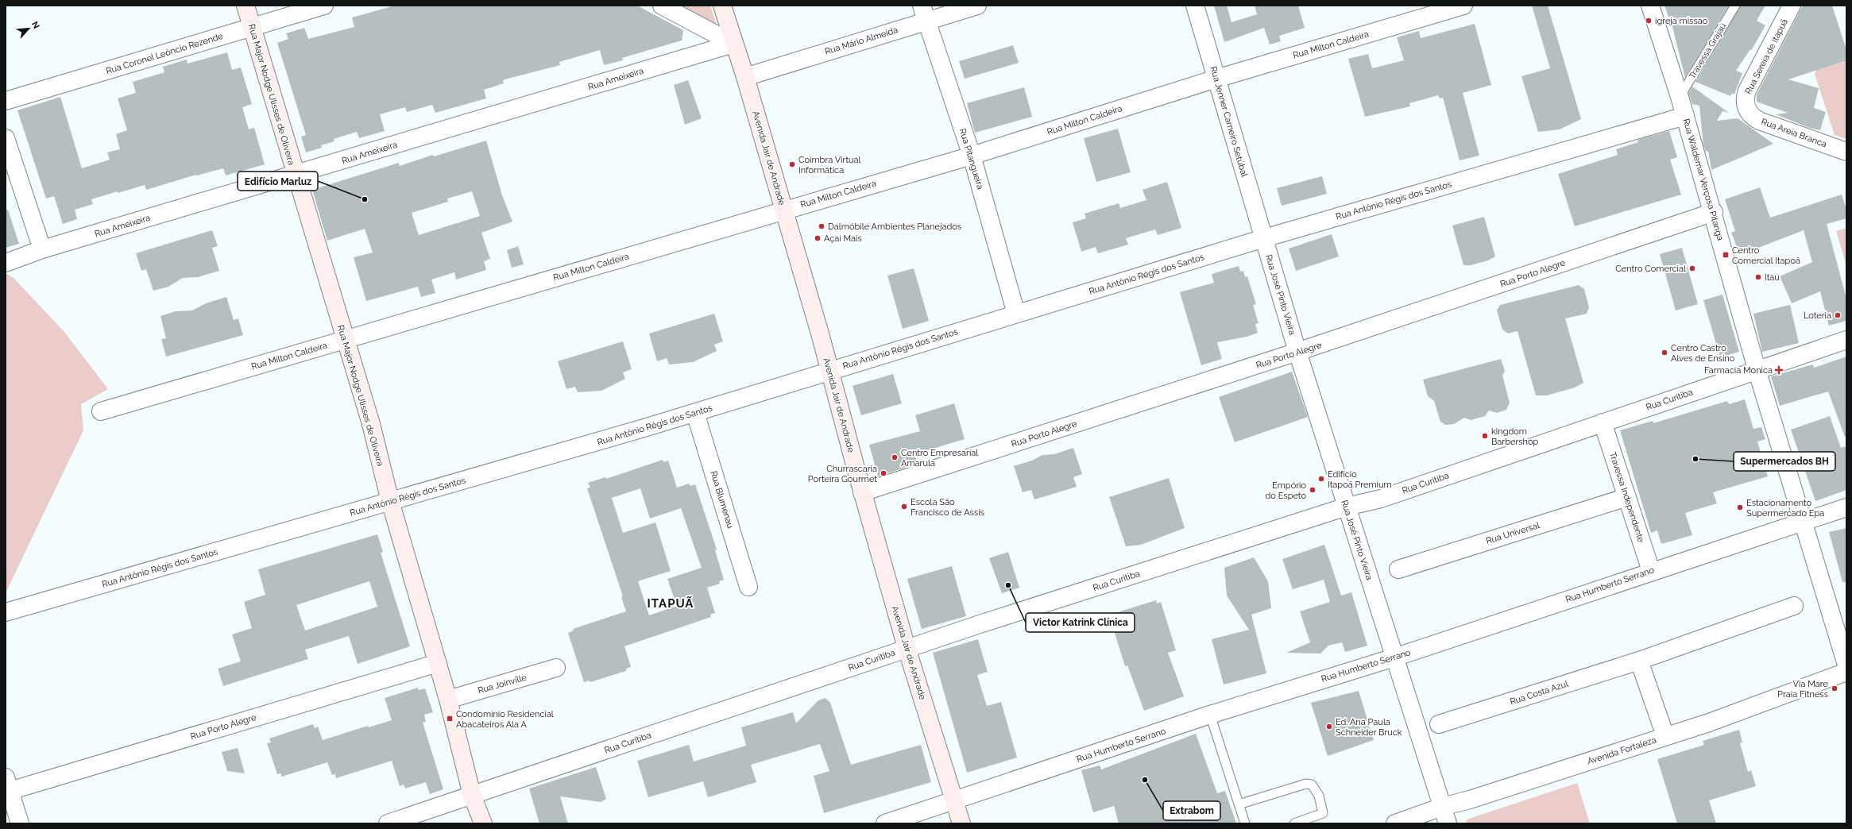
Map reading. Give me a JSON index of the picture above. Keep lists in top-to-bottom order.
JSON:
{
  "streets": {
    "main road": ["Rua Major Nodge Ulisses de Oliveira", "Avenida Jair de Andrade"],
    "street": [
      "Rua Mário Almeida",
      "Rua Milton Caldeira",
      "Rua Coronel Leôncio Rezende",
      "Rua Sereia de Itapuã",
      "Rua Ameixeira",
      "Rua Jenner Carneiro Setúbal",
      "Rua Areia Branca",
      "Rua Pitangueira",
      "Rua Waldemar Verçosa Pitanga",
      "Rua Antônio Régis dos Santos",
      "Rua Porto Alegre",
      "Rua José Pinto Vieira",
      "Rua Curitiba",
      "Travessa Independente",
      "Rua Blumenau",
      "Rua Universal",
      "Rua Humberto Serrano",
      "Rua Joinville",
      "Rua Costa Azul",
      "Avenida Fortaleza"
    ],
    "lane": ["Travessa Grajaú"]
  },
  "crossings": [
    ["Rua Mário Almeida", "Avenida Jair de Andrade"],
    ["Rua Mário Almeida", "Rua Pitangueira"],
    ["Rua Milton Caldeira", "Rua Major Nodge Ulisses de Oliveira"],
    ["Rua Milton Caldeira", "Rua Jenner Carneiro Setúbal"],
    ["Rua Milton Caldeira", "Avenida Jair de Andrade"],
    ["Rua Milton Caldeira", "Rua Pitangueira"],
    ["Travessa Grajaú", "Rua Waldemar Verçosa Pitanga"],
    ["Rua Coronel Leôncio Rezende", "Rua Major Nodge Ulisses de Oliveira"],
    ["Rua Sereia de Itapuã", "Rua Areia Branca"],
    ["Rua Ameixeira", "Rua Major Nodge Ulisses de Oliveira"],
    ["Rua Ameixeira", "Avenida Jair de Andrade"],
    ["Rua Major Nodge Ulisses de Oliveira", "Rua Antônio Régis dos Santos"],
    ["Rua Major Nodge Ulisses de Oliveira", "Rua Porto Alegre"],
    ["Rua Major Nodge Ulisses de Oliveira", "Rua Curitiba"],
    ["Rua Major Nodge Ulisses de Oliveira", "Rua Joinville"],
    ["Rua Jenner Carneiro Setúbal", "Rua Antônio Régis dos Santos"],
    ["Rua Jenner Carneiro Setúbal", "Rua José Pinto Vieira"],
    ["Avenida Jair de Andrade", "Rua Antônio Régis dos Santos"],
    ["Avenida Jair de Andrade", "Rua Porto Alegre"],
    ["Avenida Jair de Andrade", "Rua Curitiba"],
    ["Avenida Jair de Andrade", "Rua Humberto Serrano"],
    ["Rua Pitangueira", "Rua Antônio Régis dos Santos"],
    ["Rua Waldemar Verçosa Pitanga", "Rua Antônio Régis dos Santos"],
    ["Rua Waldemar Verçosa Pitanga", "Rua Porto Alegre"],
    ["Rua Waldemar Verçosa Pitanga", "Rua Curitiba"],
    ["Rua Waldemar Verçosa Pitanga", "Rua Humberto Serrano"],
    ["Rua Antônio Régis dos Santos", "Rua José Pinto Vieira"],
    ["Rua Antônio Régis dos Santos", "Rua Blumenau"],
    ["Rua Porto Alegre", "Rua José Pinto Vieira"],
    ["Rua José Pinto Vieira", "Rua Curitiba"],
    ["Rua José Pinto Vieira", "Rua Humberto Serrano"],
    ["Rua José Pinto Vieira", "Avenida Fortaleza"],
    ["Rua Curitiba", "Travessa Independente"],
    ["Travessa Independente", "Rua Universal"],
    ["Travessa Independente", "Rua Humberto Serrano"]
  ],
  "districts": ["ITAPUÃ"],
  "places": {
    "other": [
      "igreja missao",
      "Coimbra Virtual Informática",
      "Edifício Marluz",
      "Dalmóbile Ambientes Planejados",
      "Açaí Mais",
      "Centro Comercial",
      "Itaú",
      "Loteria",
      "Centro Castro Alves de Ensino",
      "kingdom Barbershop",
      "Centro Empresarial Amarula",
      "Supermercados BH",
      "Churrascaria Porteira Gourmet",
      "Edifício Itapoã Premium",
      "Empório do Espeto",
      "Escola São Francisco de Assis",
      "Estacionamento Supermercado Epa",
      "Victor Katrink Clínica",
      "Via Mare Praia Fitness",
      "Ed. Ana Paula Schneider Bruck",
      "Extrabom"
    ],
    "transit": ["Centro Comercial Itapoã", "Condomínio Residencial Abacateiros Ala A"],
    "health": ["Farmacia Monica"]
  },
  "north": "top right"
}
